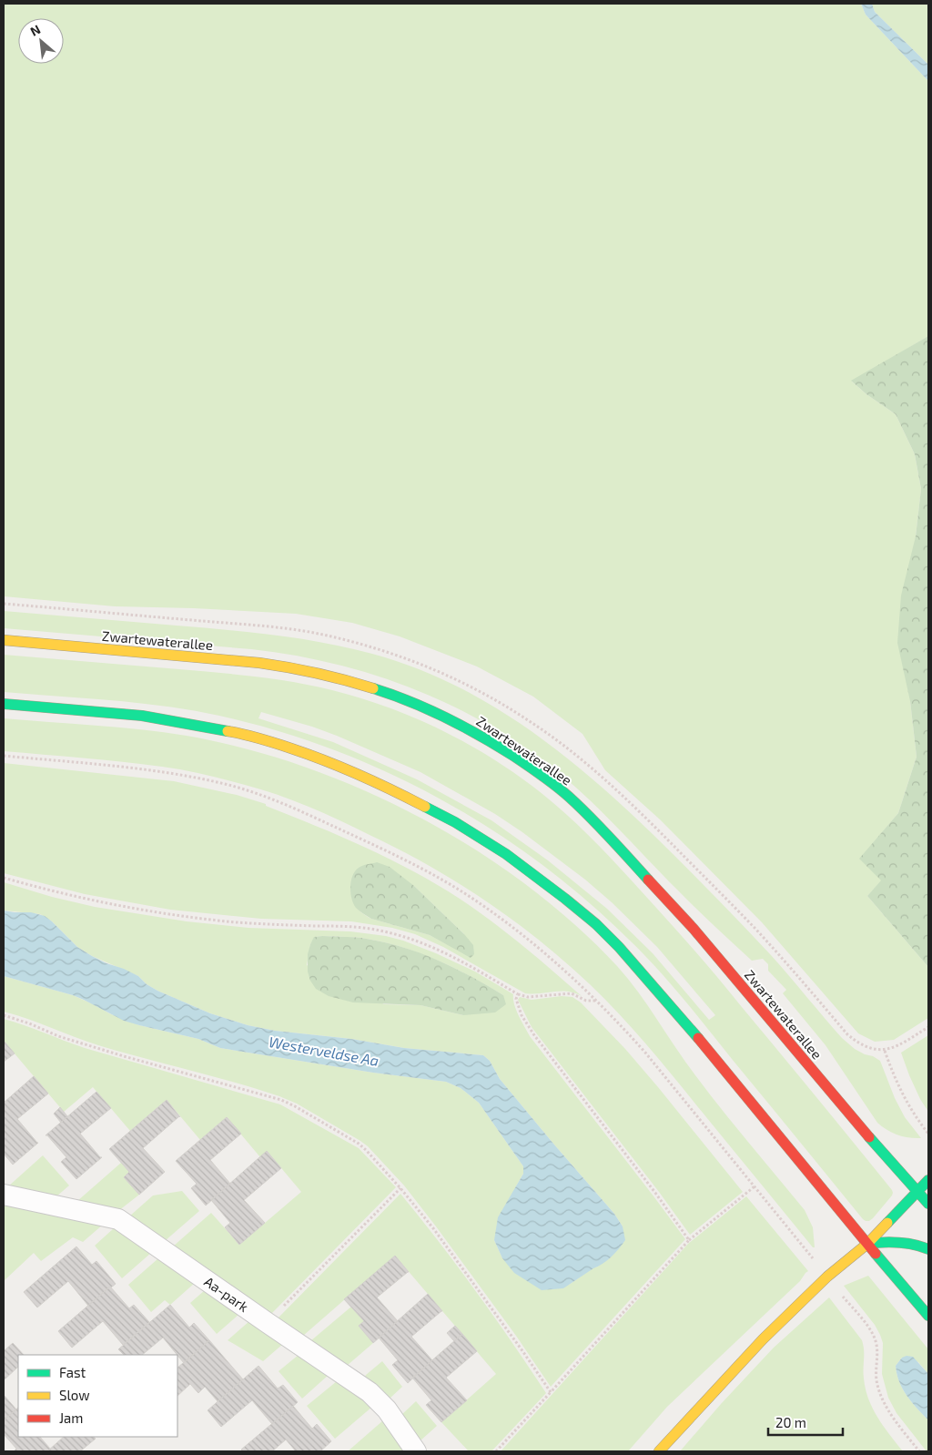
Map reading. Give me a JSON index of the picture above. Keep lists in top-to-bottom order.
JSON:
{
  "streets": {
    "main road": ["Zwartewaterallee"],
    "street": ["Aa-park"]
  },
  "water": ["Westerveldse Aa"],
  "legend": ["Fast", "Slow", "Jam"],
  "scale_bar": "20 m",
  "north": "top left"
}
